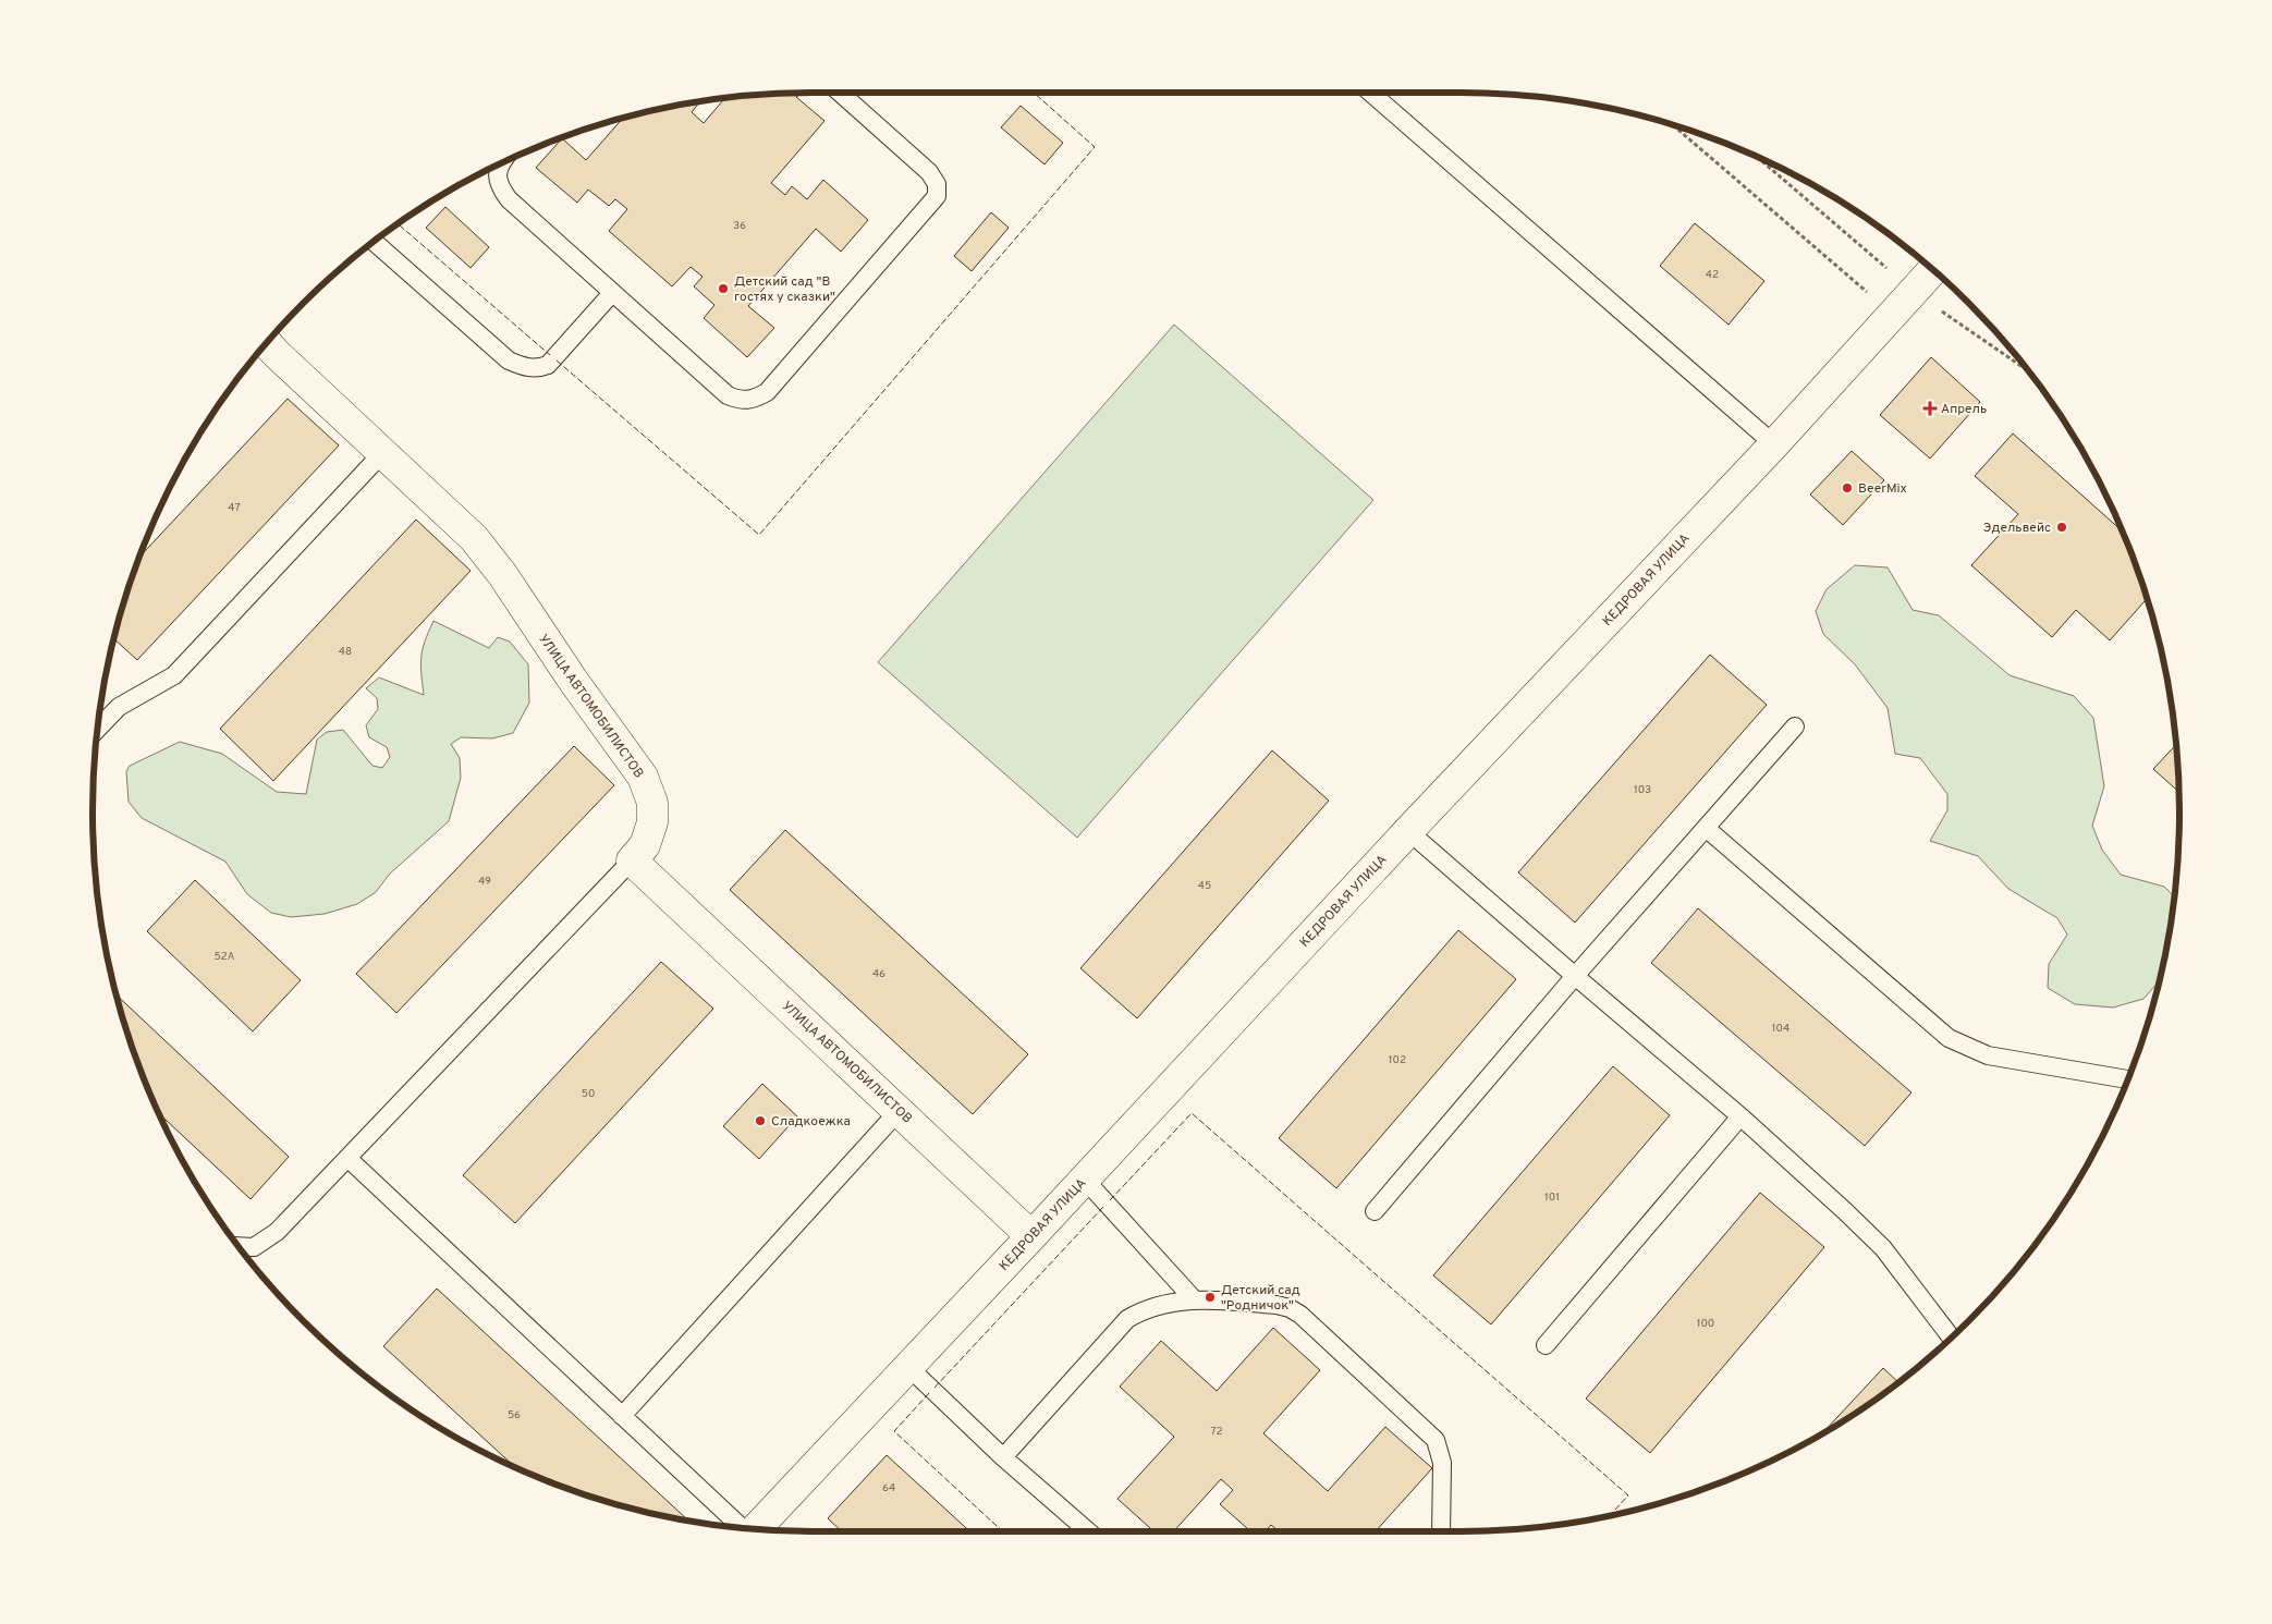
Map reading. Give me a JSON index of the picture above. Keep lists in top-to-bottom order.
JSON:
{
  "streets": {
    "street": ["КЕДРОВАЯ УЛИЦА", "УЛИЦА АВТОМОБИЛИСТОВ"]
  },
  "crossings": [
    ["КЕДРОВАЯ УЛИЦА", "УЛИЦА АВТОМОБИЛИСТОВ"]
  ],
  "places": {
    "other": [
      "Детский сад \"В гостях у сказки\"",
      "BeerMix",
      "Эдельвейс",
      "Сладкоежка",
      "Детский сад \"Родничок\""
    ],
    "health": ["Апрель"]
  },
  "house_numbers": [
    "36",
    "42",
    "47",
    "48",
    "103",
    "49",
    "45",
    "52А",
    "46",
    "104",
    "102",
    "50",
    "101",
    "100",
    "56",
    "72",
    "64"
  ]
}
